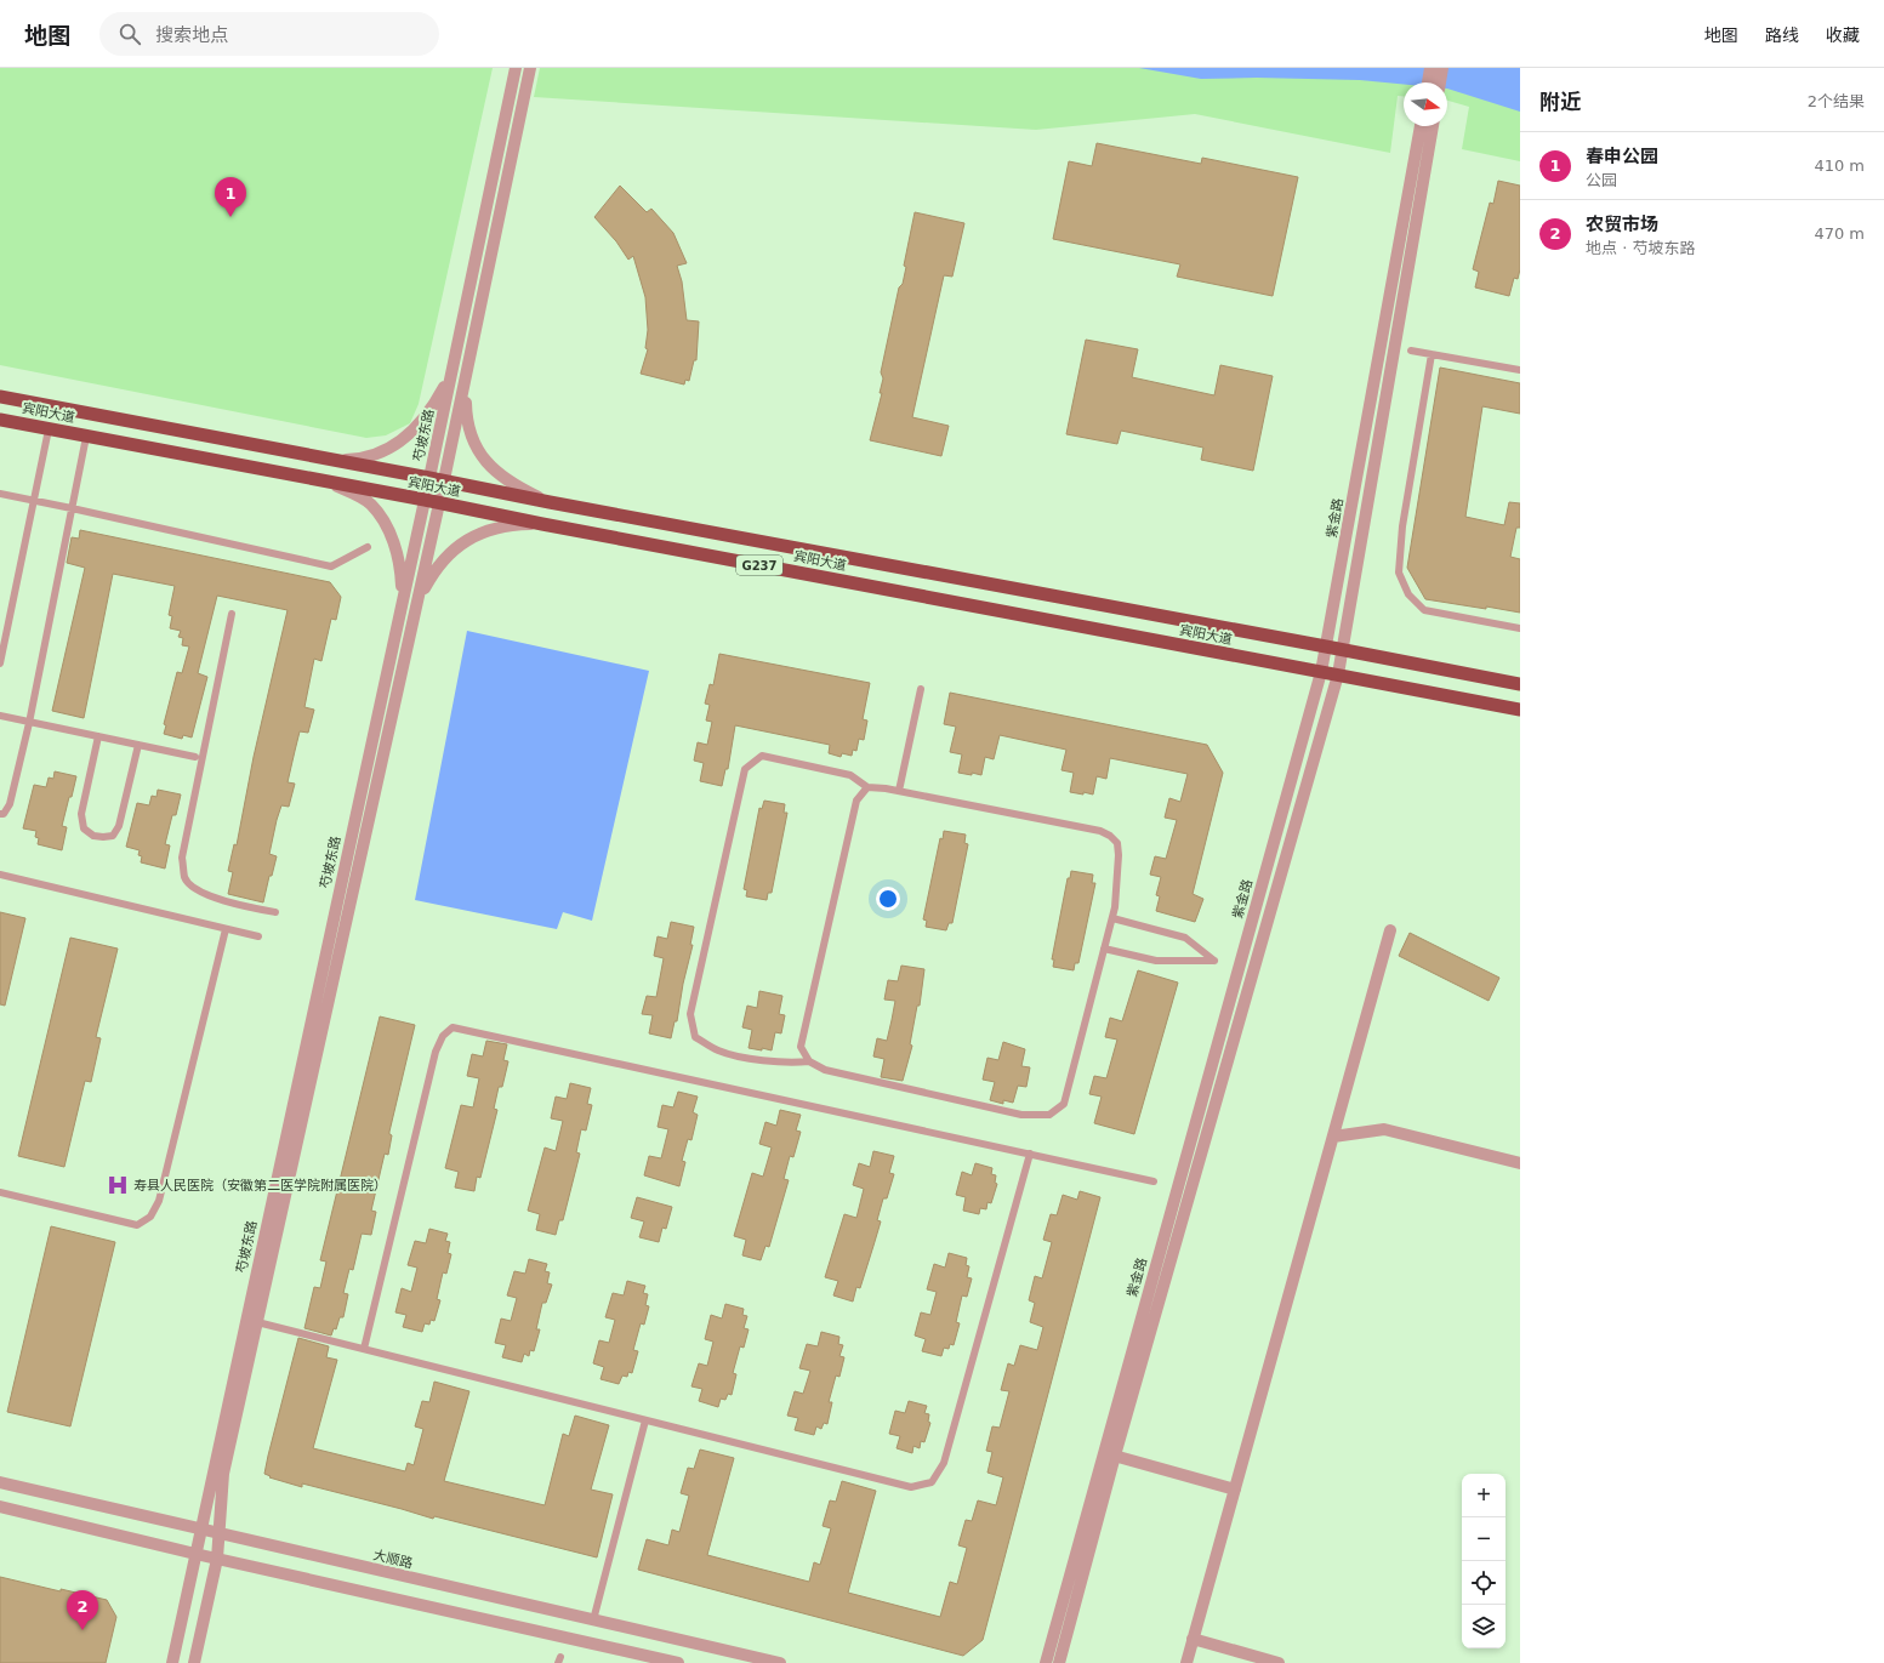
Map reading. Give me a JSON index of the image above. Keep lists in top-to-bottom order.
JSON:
{
  "streets": {
    "highway": ["宾阳大道", "G237"],
    "street": ["芍坡东路", "紫金路", "大顺路"]
  },
  "crossings": [
    ["宾阳大道", "芍坡东路"],
    ["宾阳大道", "紫金路"],
    ["芍坡东路", "大顺路"]
  ],
  "places": {
    "hospital": ["寿县人民医院（安徽第二医学院附属医院）"]
  },
  "north": "right",
  "page": {
    "header": "地图",
    "search": "搜索地点",
    "nav": ["地图", "路线", "收藏"],
    "heading": ["附近", "2个结果"],
    "list": [
      {
        "mark": "1",
        "name": "春申公园",
        "note": "公园",
        "value": "410 m"
      },
      {
        "mark": "2",
        "name": "农贸市场",
        "note": "地点 · 芍坡东路",
        "value": "470 m"
      }
    ],
    "pins": ["1", "2"],
    "map_buttons": ["+", "−"]
  }
}
